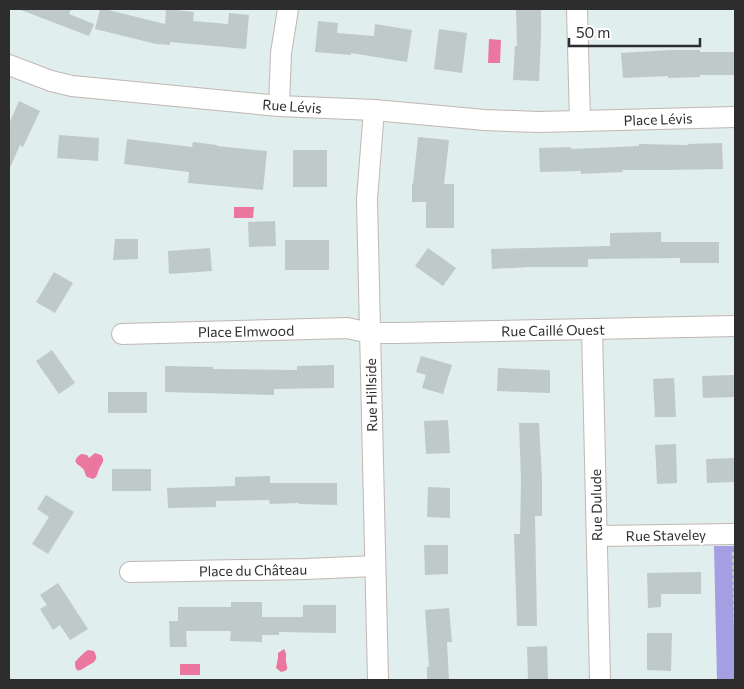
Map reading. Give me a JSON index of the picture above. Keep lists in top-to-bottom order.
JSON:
{
  "streets": {
    "street": [
      "Rue Lévis",
      "Place Lévis",
      "Rue Caillé Ouest",
      "Place Elmwood",
      "Rue Hillside",
      "Rue Dulude",
      "Rue Staveley",
      "Place du Château"
    ]
  },
  "crossings": [
    ["Rue Lévis", "Place Lévis"],
    ["Rue Lévis", "Rue Hillside"],
    ["Rue Caillé Ouest", "Place Elmwood"],
    ["Rue Caillé Ouest", "Rue Hillside"],
    ["Rue Caillé Ouest", "Rue Dulude"],
    ["Place Elmwood", "Rue Hillside"],
    ["Rue Hillside", "Place du Château"],
    ["Rue Dulude", "Rue Staveley"]
  ],
  "scale_bar": "50 m"
}
